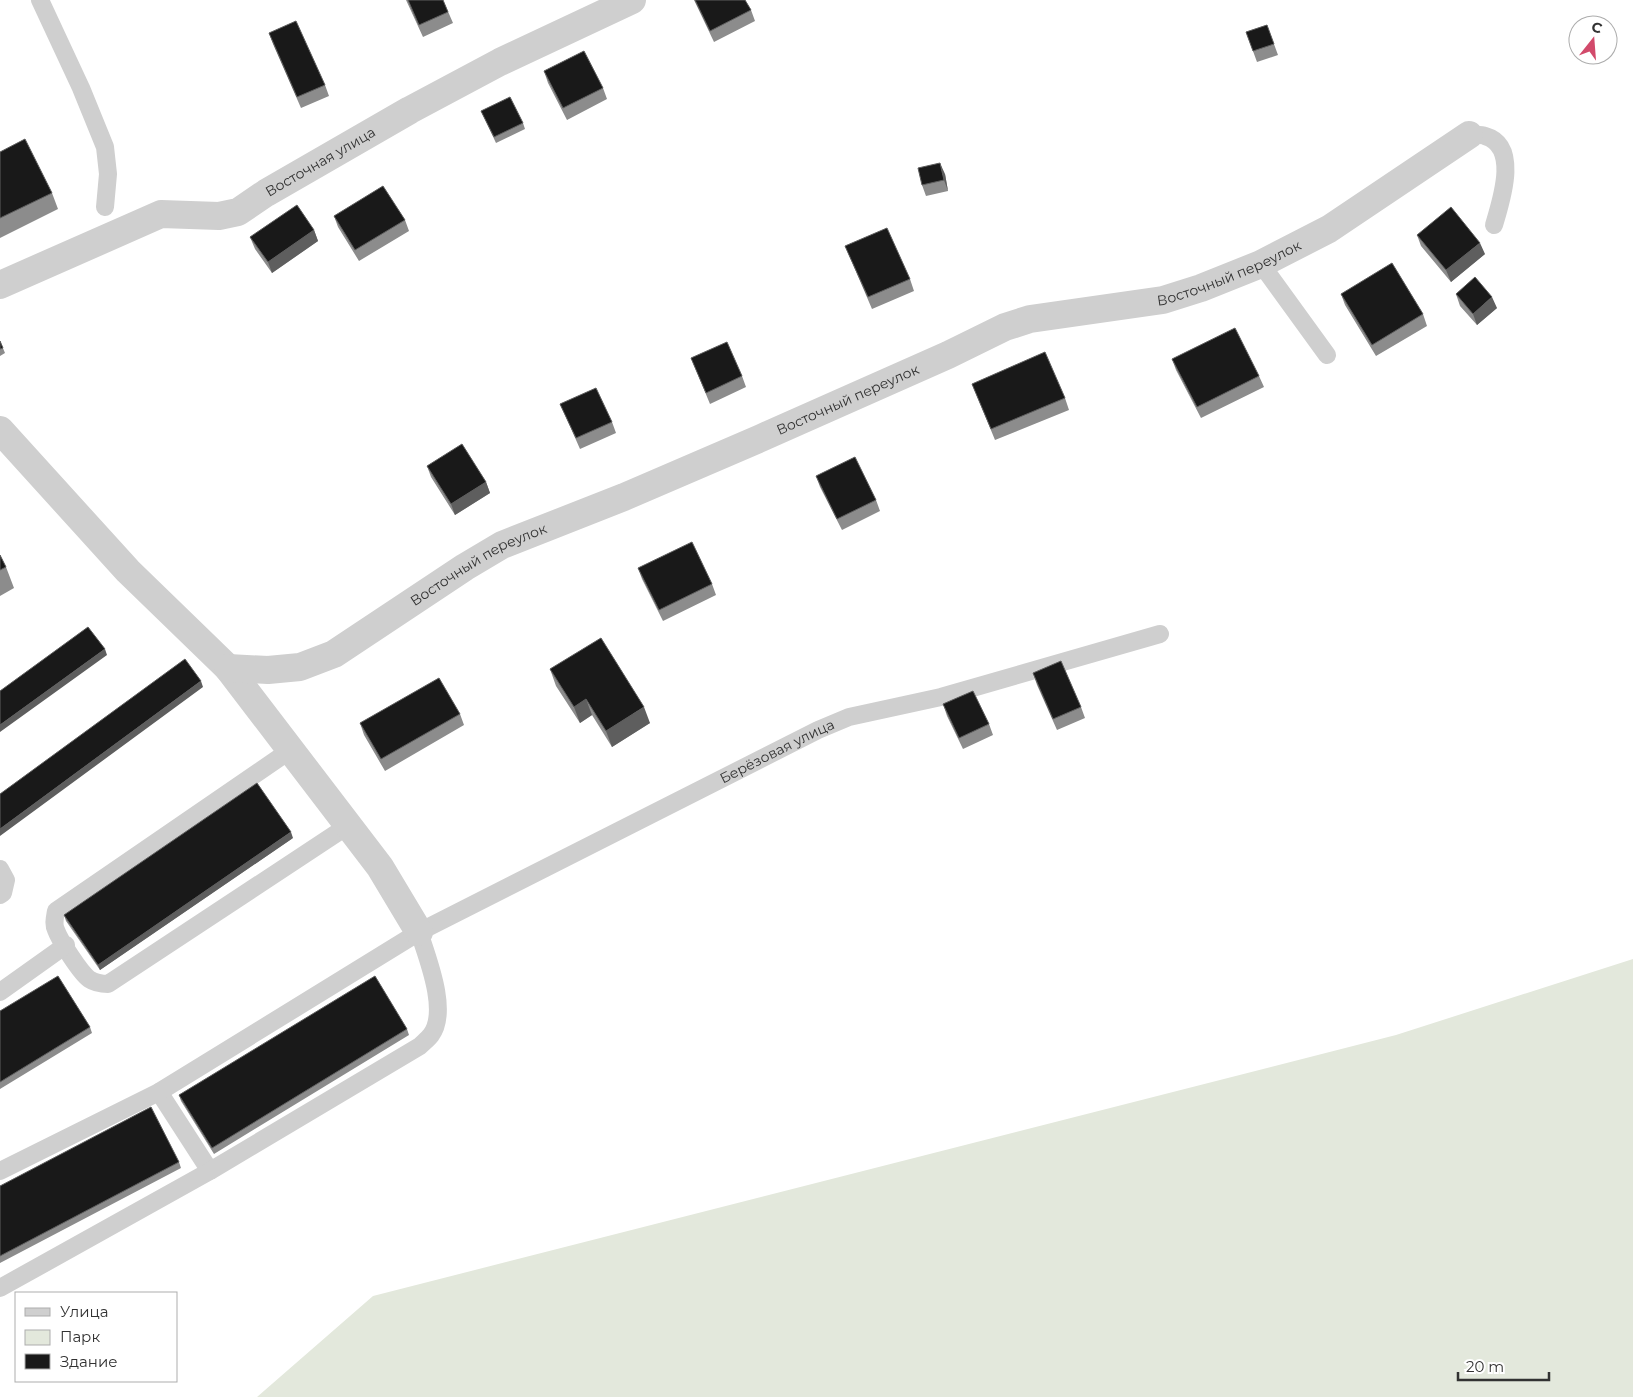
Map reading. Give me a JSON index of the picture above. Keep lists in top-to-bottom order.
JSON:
{
  "streets": {
    "street": ["Восточная улица", "Восточный переулок"],
    "lane": ["Берёзовая улица"]
  },
  "legend": ["Улица", "Парк", "Здание"],
  "scale_bar": "20 m",
  "north": "top"
}
